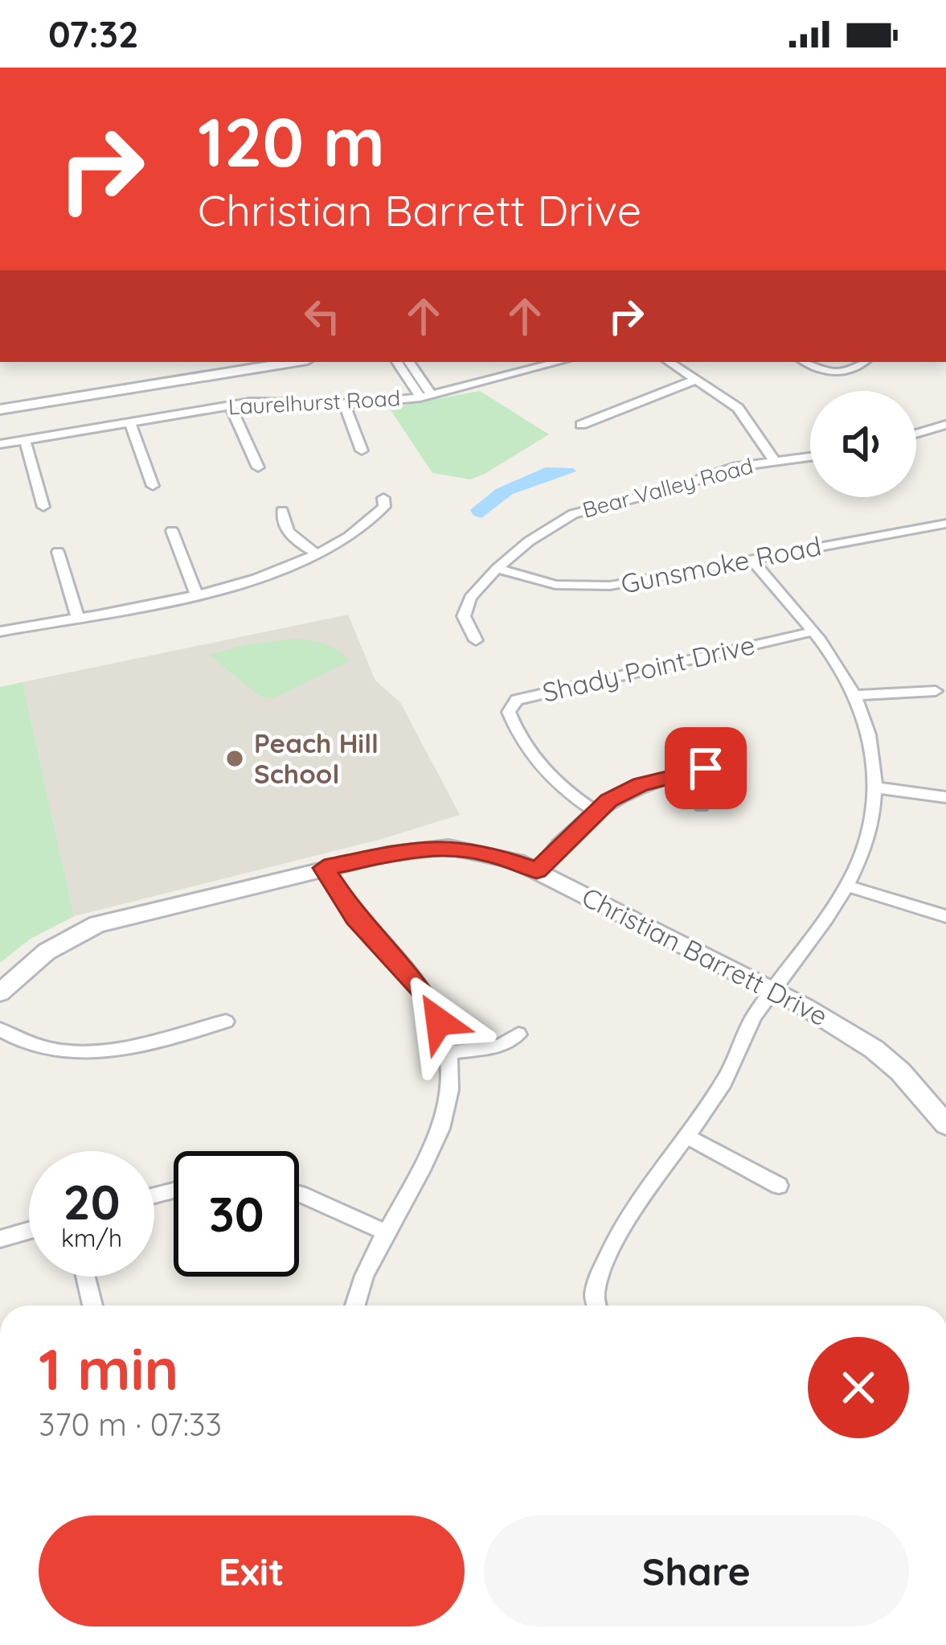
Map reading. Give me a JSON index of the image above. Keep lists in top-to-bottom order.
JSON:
{
  "streets": {
    "street": [
      "Laurelhurst Road",
      "Bear Valley Road",
      "Gunsmoke Road",
      "Shady Point Drive",
      "Christian Barrett Drive"
    ]
  },
  "crossings": [
    ["Bear Valley Road", "Gunsmoke Road"]
  ],
  "places": ["Peach Hill School"],
  "page": {
    "status": "07:32",
    "turn": ["120 m", "Christian Barrett Drive"],
    "speed": "20 km/h",
    "limit": "30",
    "heading": ["1 min", "370 m · 07:33"],
    "buttons": ["Exit", "Share"]
  }
}
